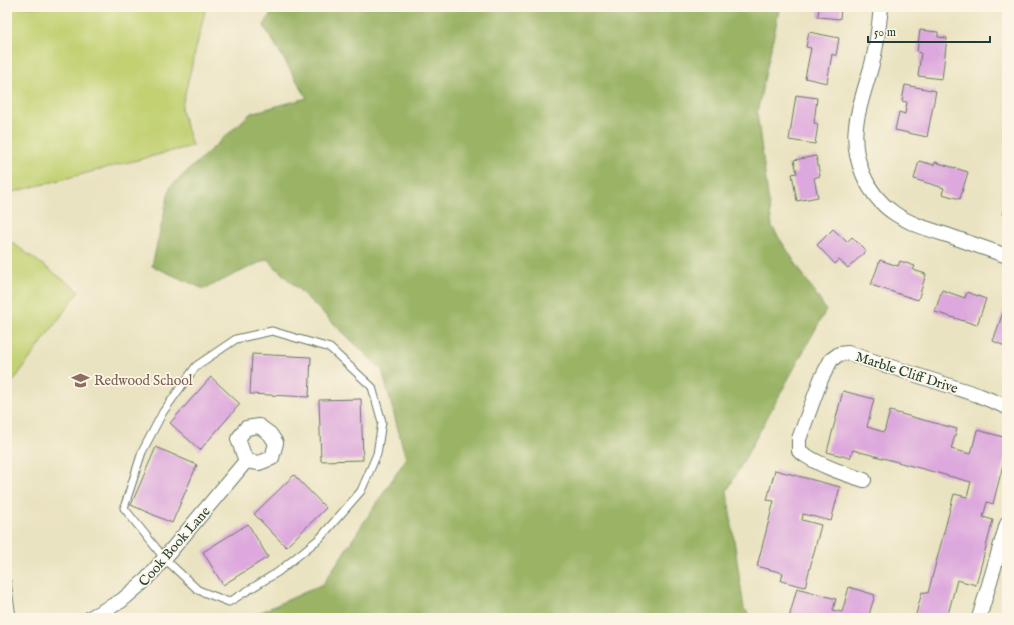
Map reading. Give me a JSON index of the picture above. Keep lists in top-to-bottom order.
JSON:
{
  "streets": {
    "street": ["Marble Cliff Drive", "Cook Book Lane"]
  },
  "places": {
    "school or university": ["Redwood School"]
  },
  "scale_bar": "50 m"
}
